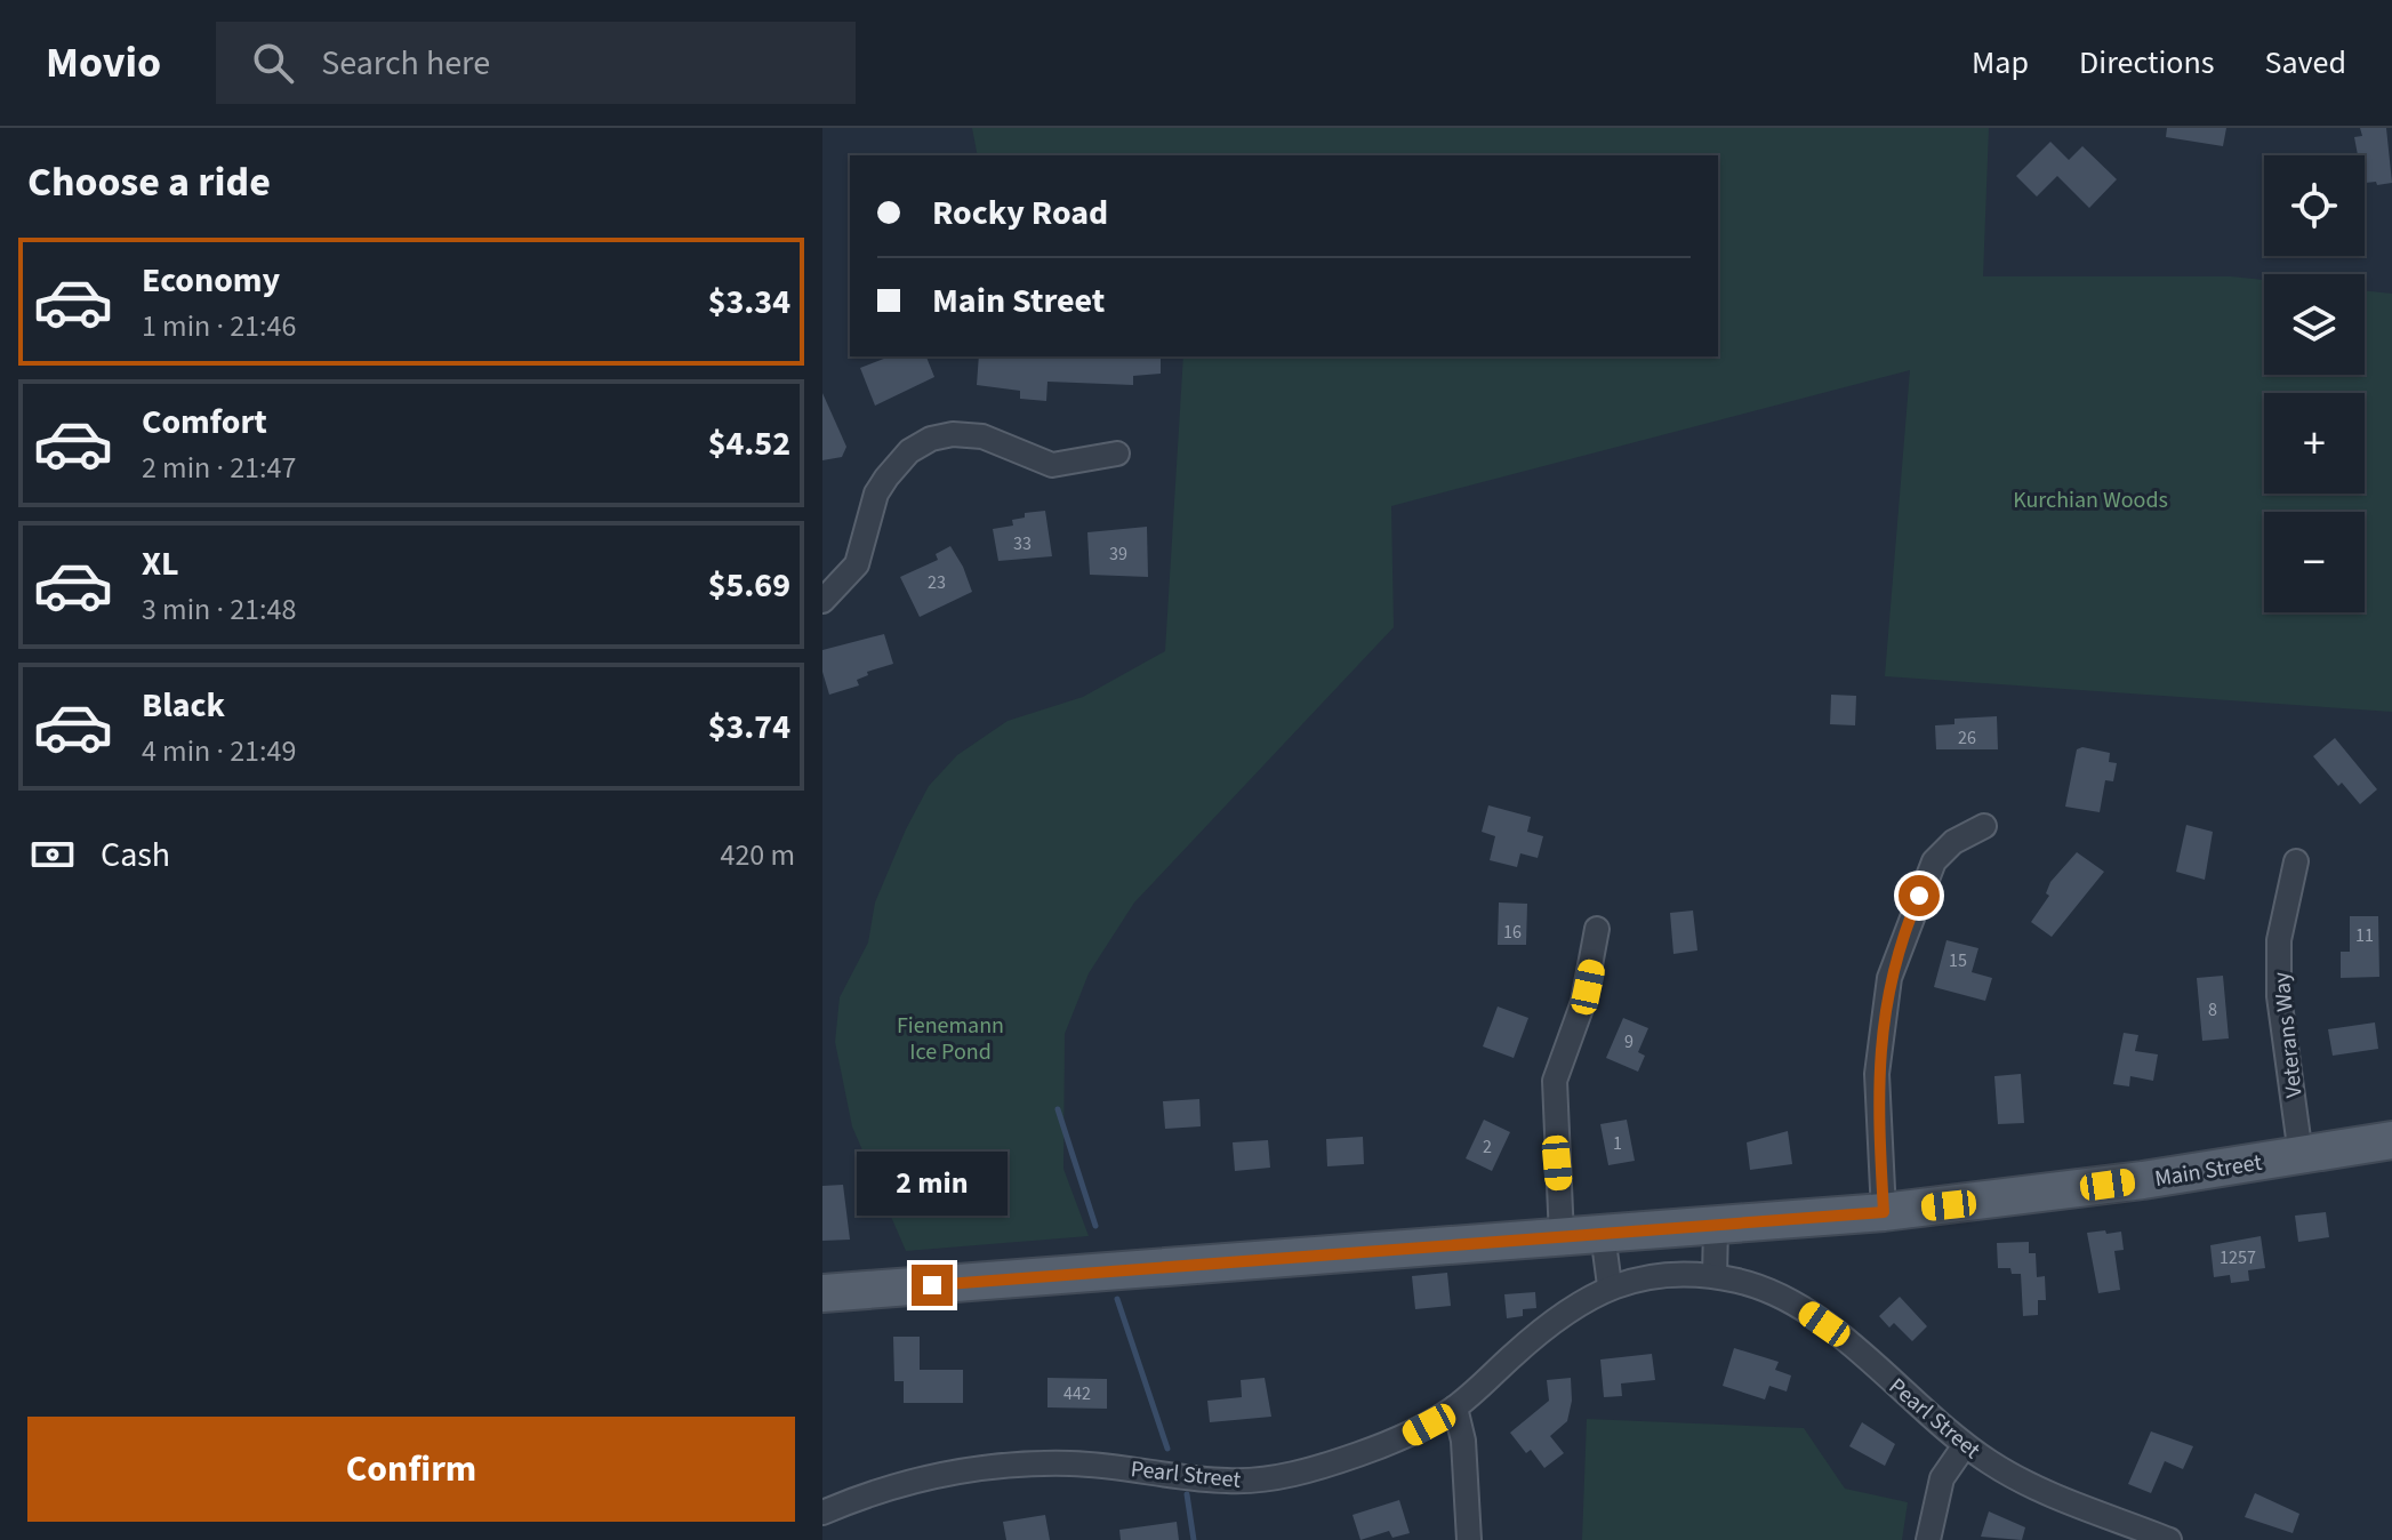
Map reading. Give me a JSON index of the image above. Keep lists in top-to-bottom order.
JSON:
{
  "streets": {
    "main road": ["Main Street"],
    "street": ["Veterans Way", "Pearl Street"]
  },
  "crossings": [
    ["Veterans Way", "Main Street"]
  ],
  "parks": ["Kurchian Woods", "Fienemann Ice Pond"],
  "house_numbers": [
    "33",
    "39",
    "23",
    "26",
    "16",
    "11",
    "15",
    "8",
    "9",
    "1",
    "2",
    "1257",
    "442"
  ],
  "page": {
    "header": "Movio",
    "search": "Search here",
    "nav": ["Map", "Directions", "Saved"],
    "heading": "Choose a ride",
    "map_buttons": ["+", "−"],
    "banner": ["Rocky Road", "Main Street"],
    "list": [
      {
        "name": "Economy",
        "note": "1 min · 21:46",
        "value": "$3.34"
      },
      {
        "name": "Comfort",
        "note": "2 min · 21:47",
        "value": "$4.52"
      },
      {
        "name": "XL",
        "note": "3 min · 21:48",
        "value": "$5.69"
      },
      {
        "name": "Black",
        "note": "4 min · 21:49",
        "value": "$3.74"
      }
    ],
    "pay": ["Cash", "420 m"],
    "bubble": "2 min",
    "buttons": "Confirm"
  }
}
